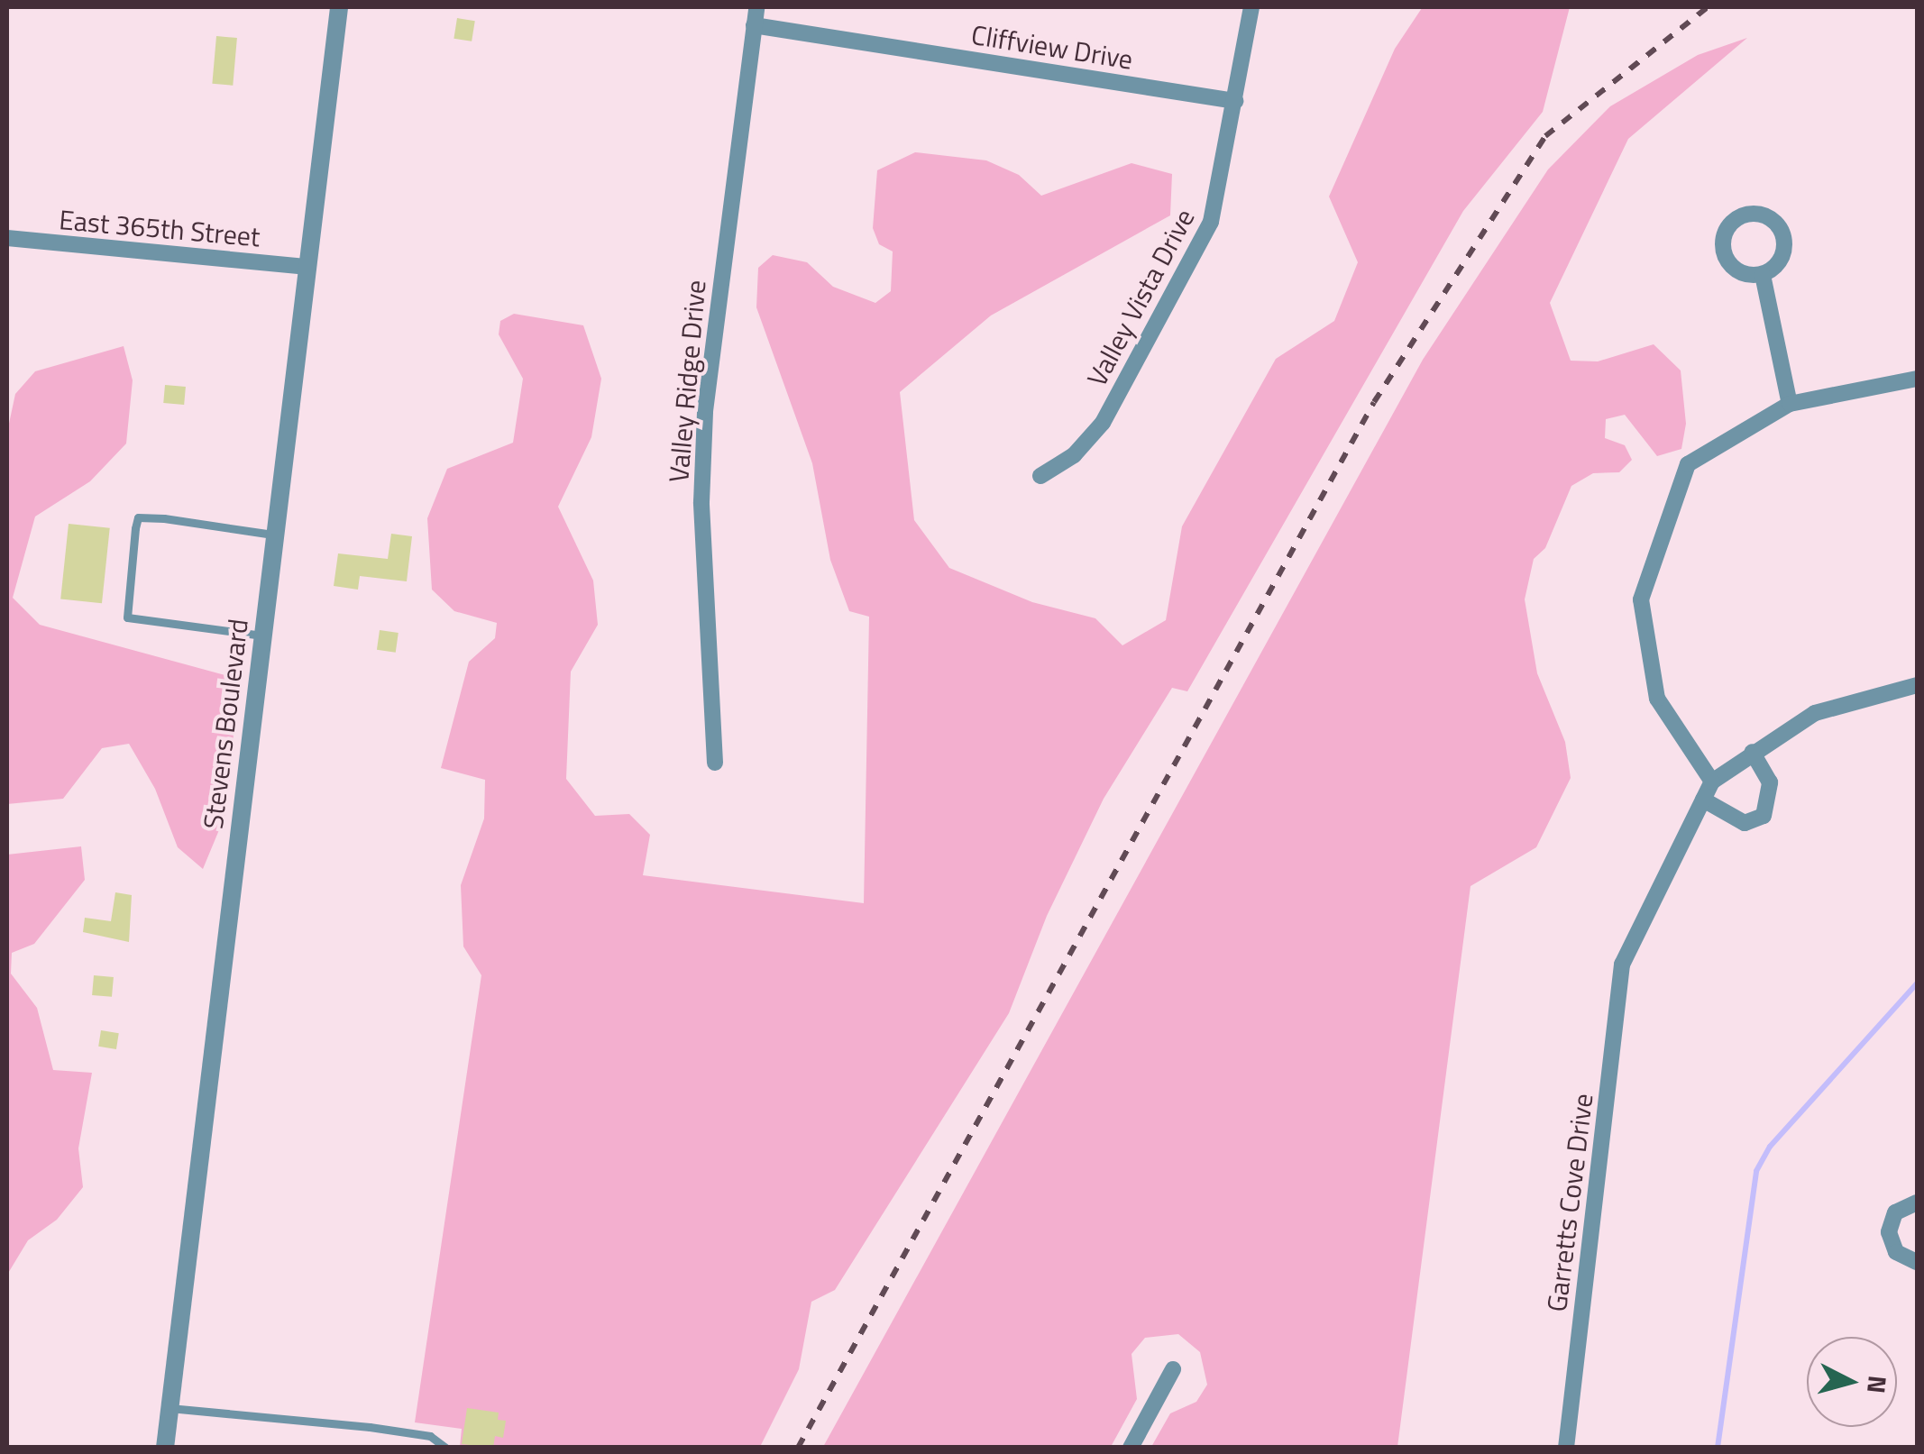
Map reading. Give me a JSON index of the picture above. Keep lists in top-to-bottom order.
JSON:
{
  "streets": {
    "street": [
      "Cliffview Drive",
      "East 365th Street",
      "Valley Vista Drive",
      "Valley Ridge Drive",
      "Stevens Boulevard",
      "Garretts Cove Drive"
    ]
  },
  "crossings": [
    ["Cliffview Drive", "Valley Vista Drive"],
    ["Cliffview Drive", "Valley Ridge Drive"],
    ["East 365th Street", "Stevens Boulevard"]
  ],
  "north": "right"
}
